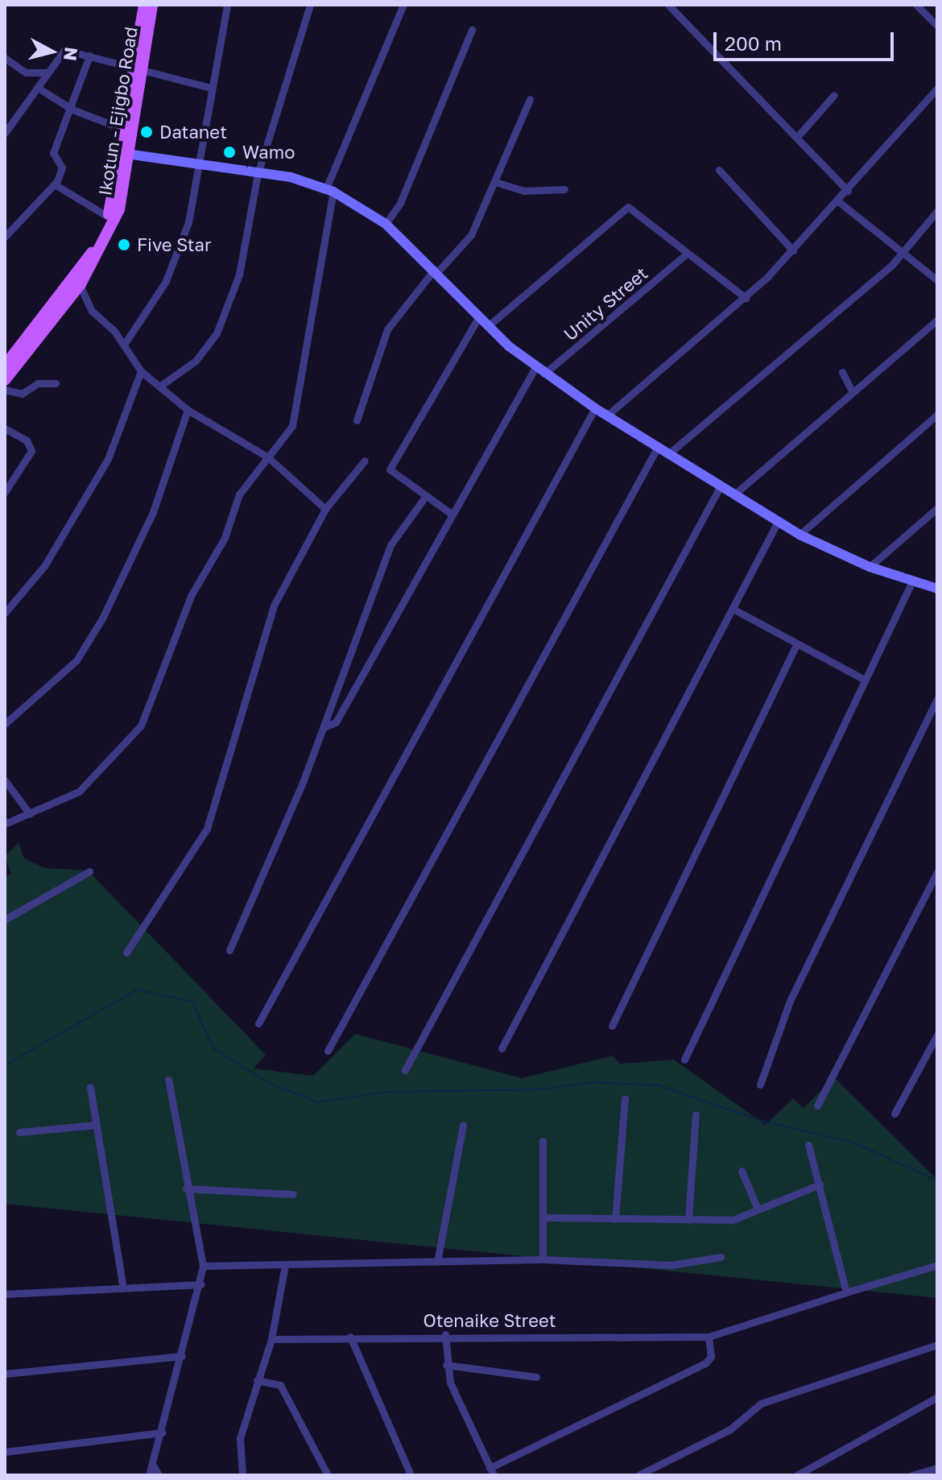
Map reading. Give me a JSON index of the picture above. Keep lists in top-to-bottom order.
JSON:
{
  "streets": {
    "main road": ["Ikotun - Ejigbo Road"],
    "street": ["Unity Street", "Otenaike Street"]
  },
  "places": ["Datanet", "Wamo", "Five Star"],
  "scale_bar": "200 m",
  "north": "right"
}
